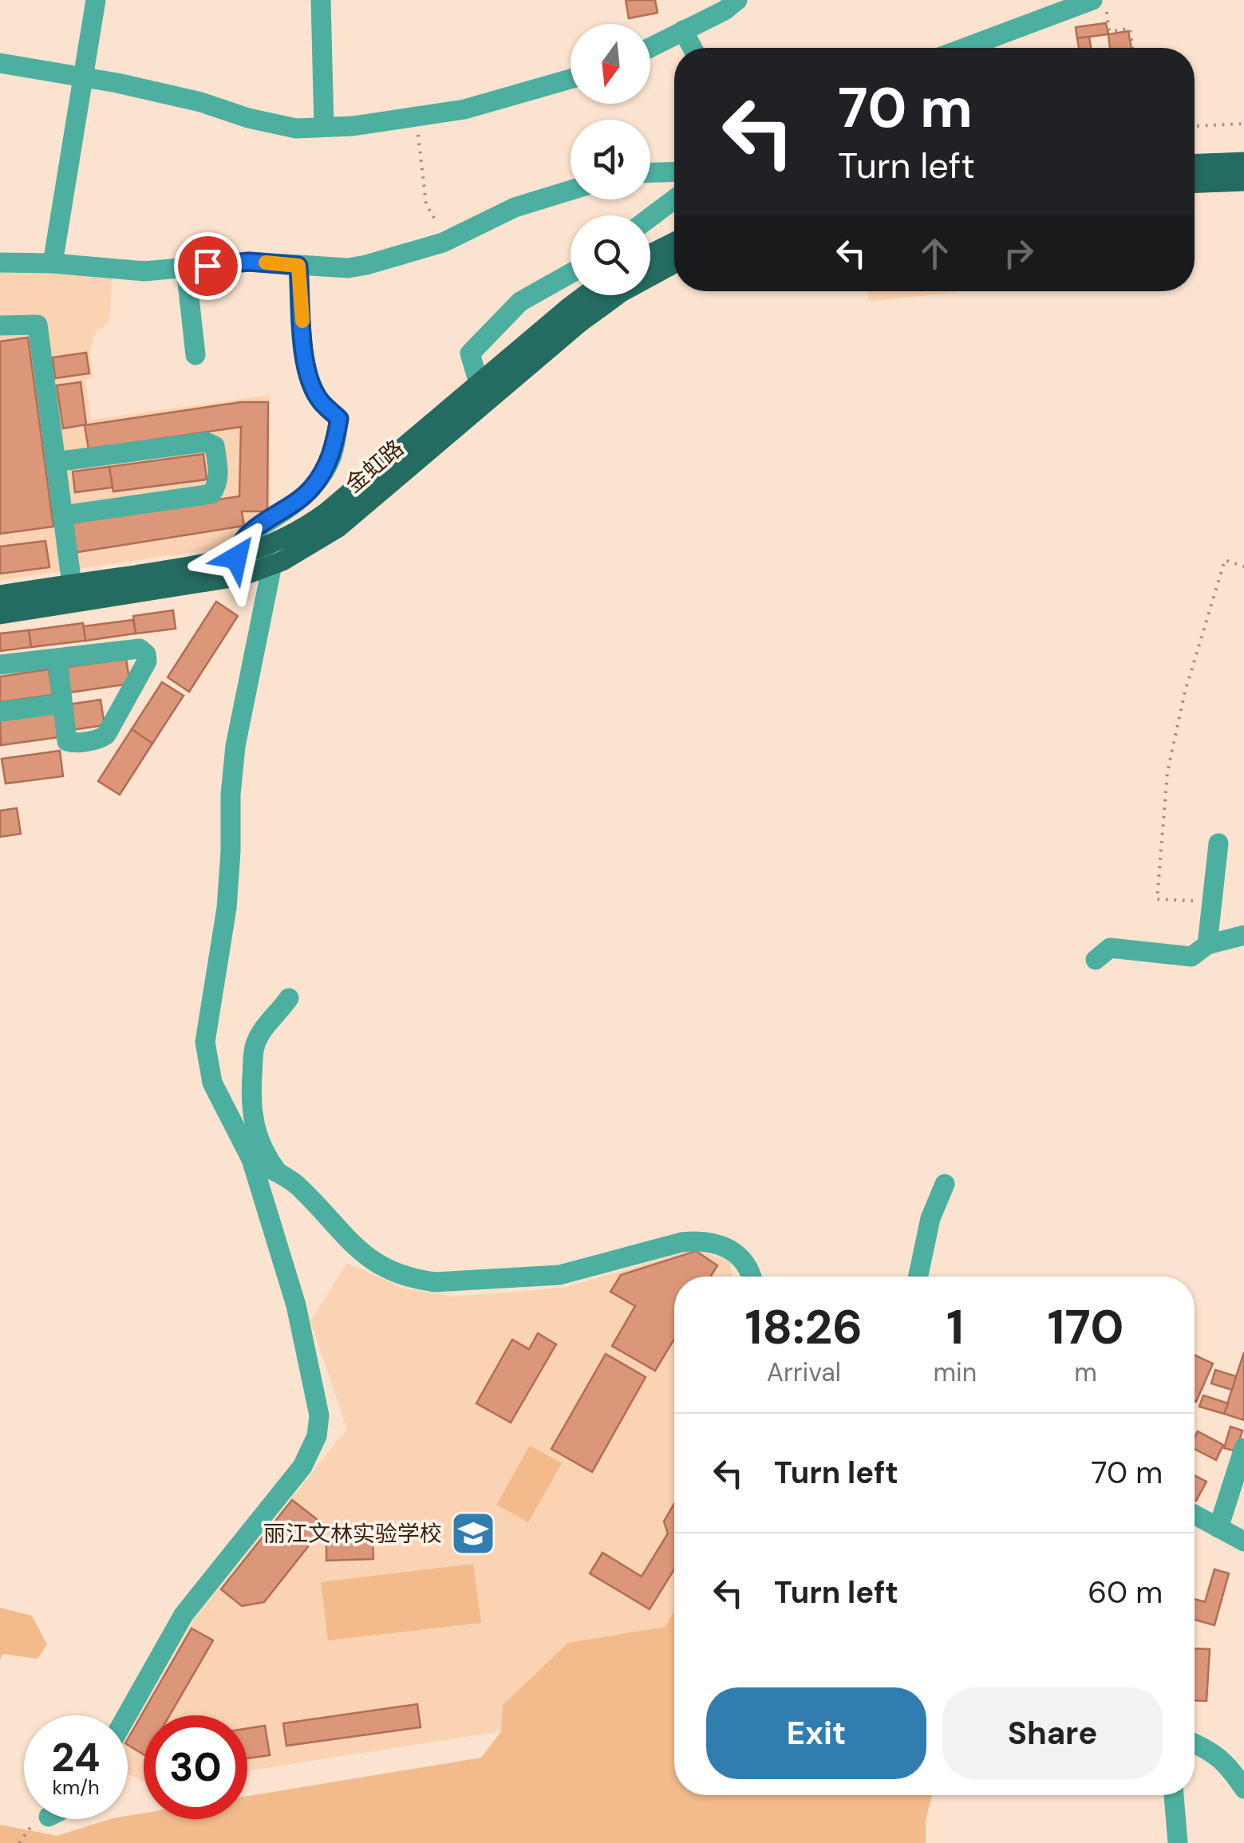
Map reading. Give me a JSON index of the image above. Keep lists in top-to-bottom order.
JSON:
{
  "streets": {
    "main road": ["金虹路"]
  },
  "places": {
    "school or university": ["丽江文林实验学校"]
  },
  "north": "bottom",
  "page": {
    "turn": ["70 m", "Turn left"],
    "eta": [
      "18:26",
      "Arrival",
      "1",
      "min",
      "170",
      "m"
    ],
    "list": [
      {
        "name": "Turn left",
        "value": "70 m"
      },
      {
        "name": "Turn left",
        "value": "60 m"
      }
    ],
    "buttons": ["Exit", "Share"],
    "speed": "24 km/h",
    "limit": "30"
  }
}
